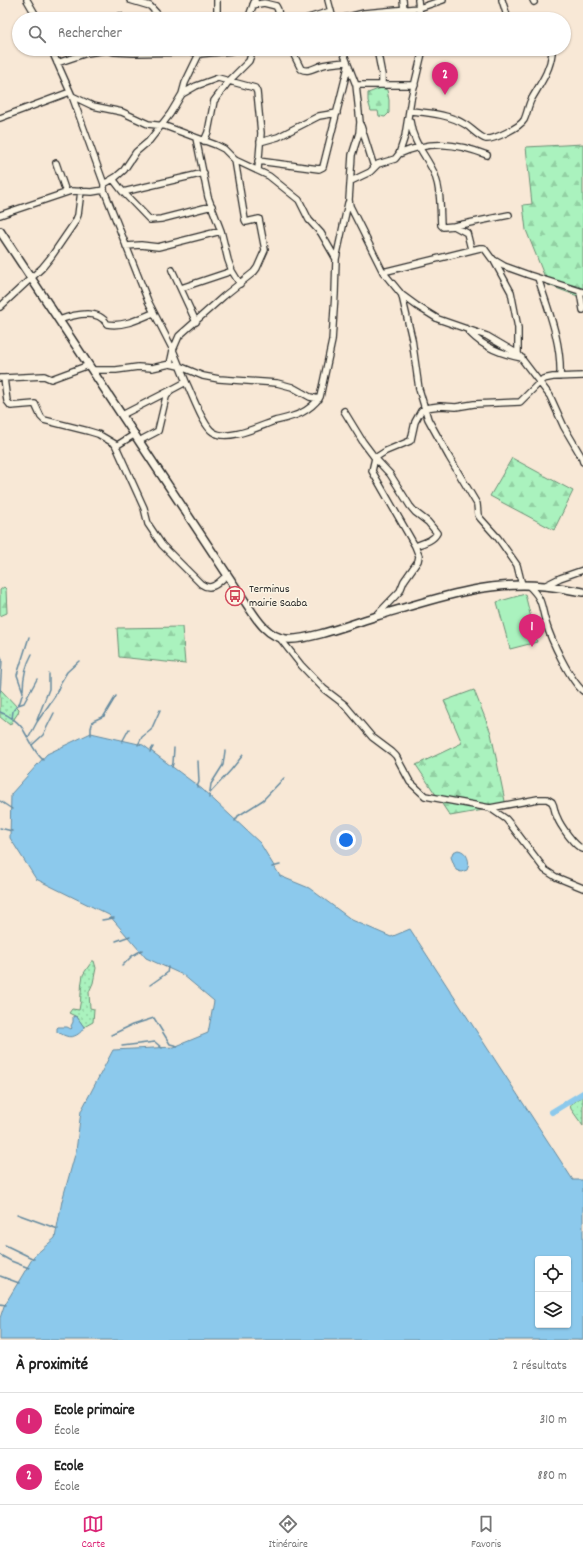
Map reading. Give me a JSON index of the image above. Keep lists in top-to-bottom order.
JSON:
{
  "places": {
    "bus stop": ["Terminus mairie Saaba"]
  },
  "page": {
    "search": "Rechercher",
    "pins": ["2", "1"],
    "heading": ["À proximité", "2 résultats"],
    "list": [
      {
        "mark": "1",
        "name": "Ecole primaire",
        "note": "École",
        "value": "310 m"
      },
      {
        "mark": "2",
        "name": "Ecole",
        "note": "École",
        "value": "880 m"
      }
    ],
    "nav": ["Carte", "Itinéraire", "Favoris"]
  }
}
